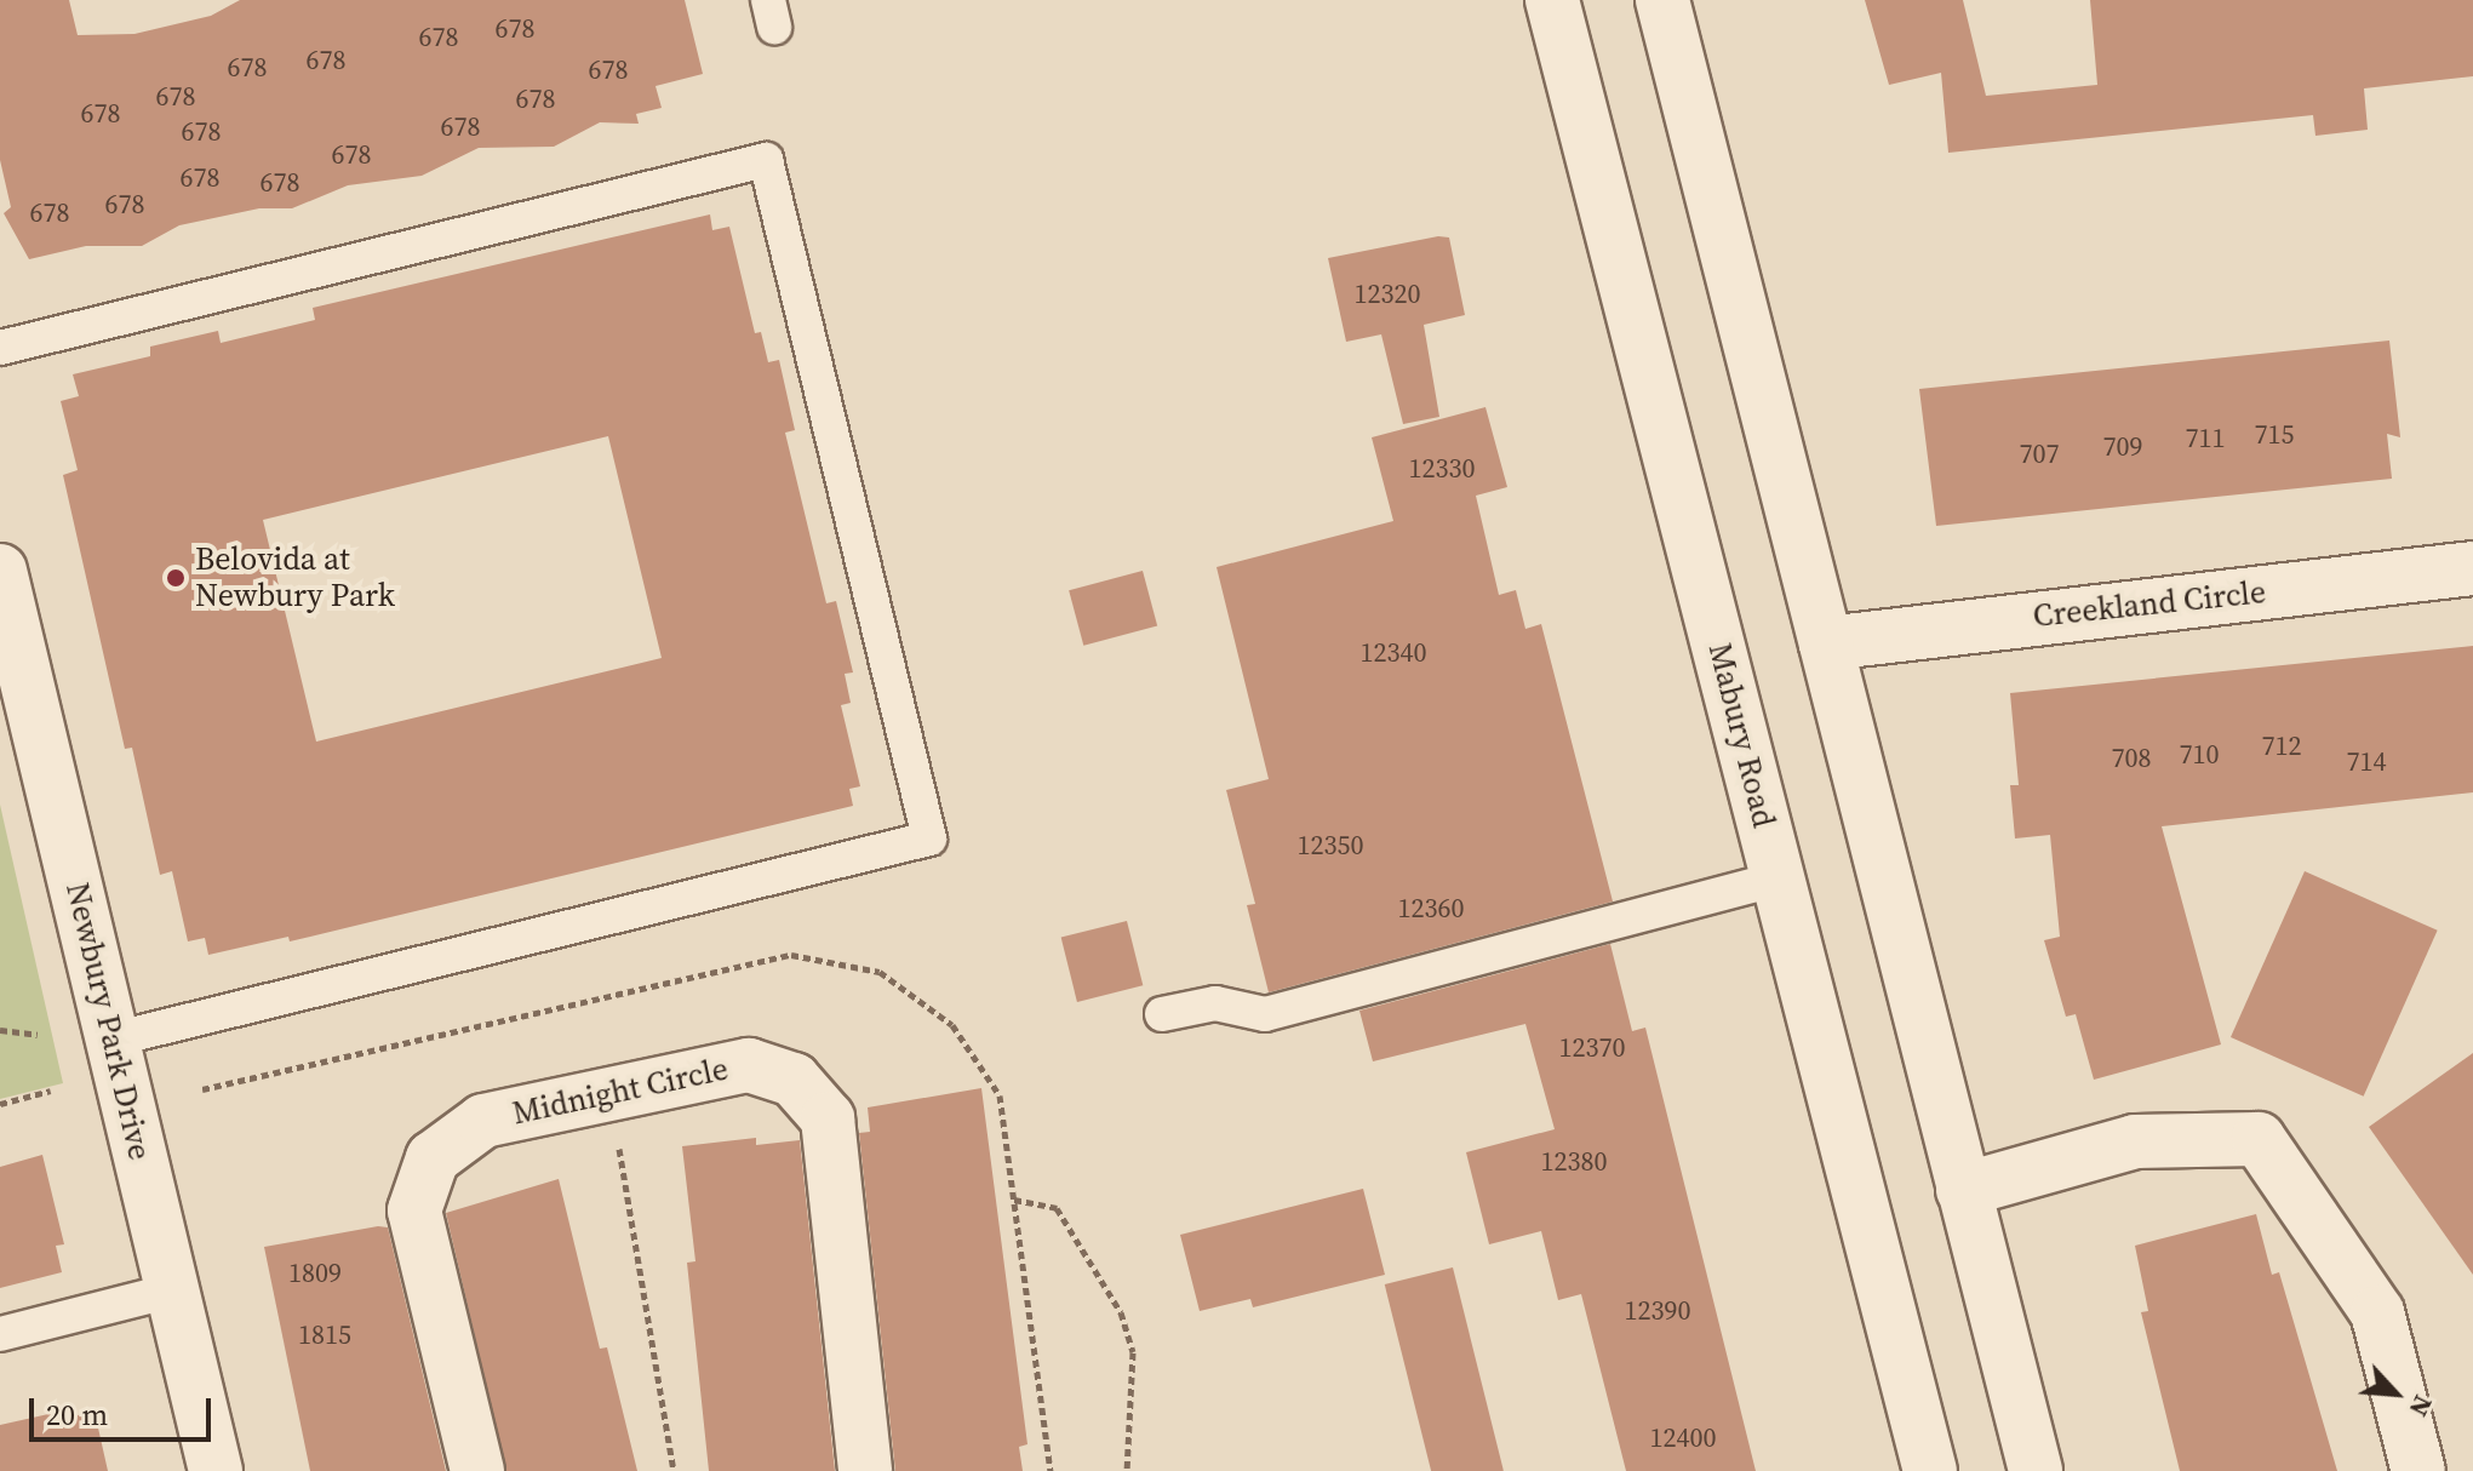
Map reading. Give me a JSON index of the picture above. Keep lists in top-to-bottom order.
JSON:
{
  "streets": {
    "street": [
      "Creekland Circle",
      "Mabury Road",
      "Newbury Park Drive",
      "Midnight Circle"
    ]
  },
  "places": ["Belovida at Newbury Park"],
  "house_numbers": [
    "678",
    "678",
    "678",
    "678",
    "678",
    "678",
    "678",
    "678",
    "678",
    "678",
    "678",
    "678",
    "678",
    "678",
    "678",
    "12320",
    "715",
    "711",
    "709",
    "707",
    "12330",
    "12340",
    "712",
    "710",
    "708",
    "714",
    "12350",
    "12360",
    "12370",
    "12380",
    "1809",
    "12390",
    "1815",
    "12400"
  ],
  "scale_bar": "20 m",
  "north": "bottom right"
}
